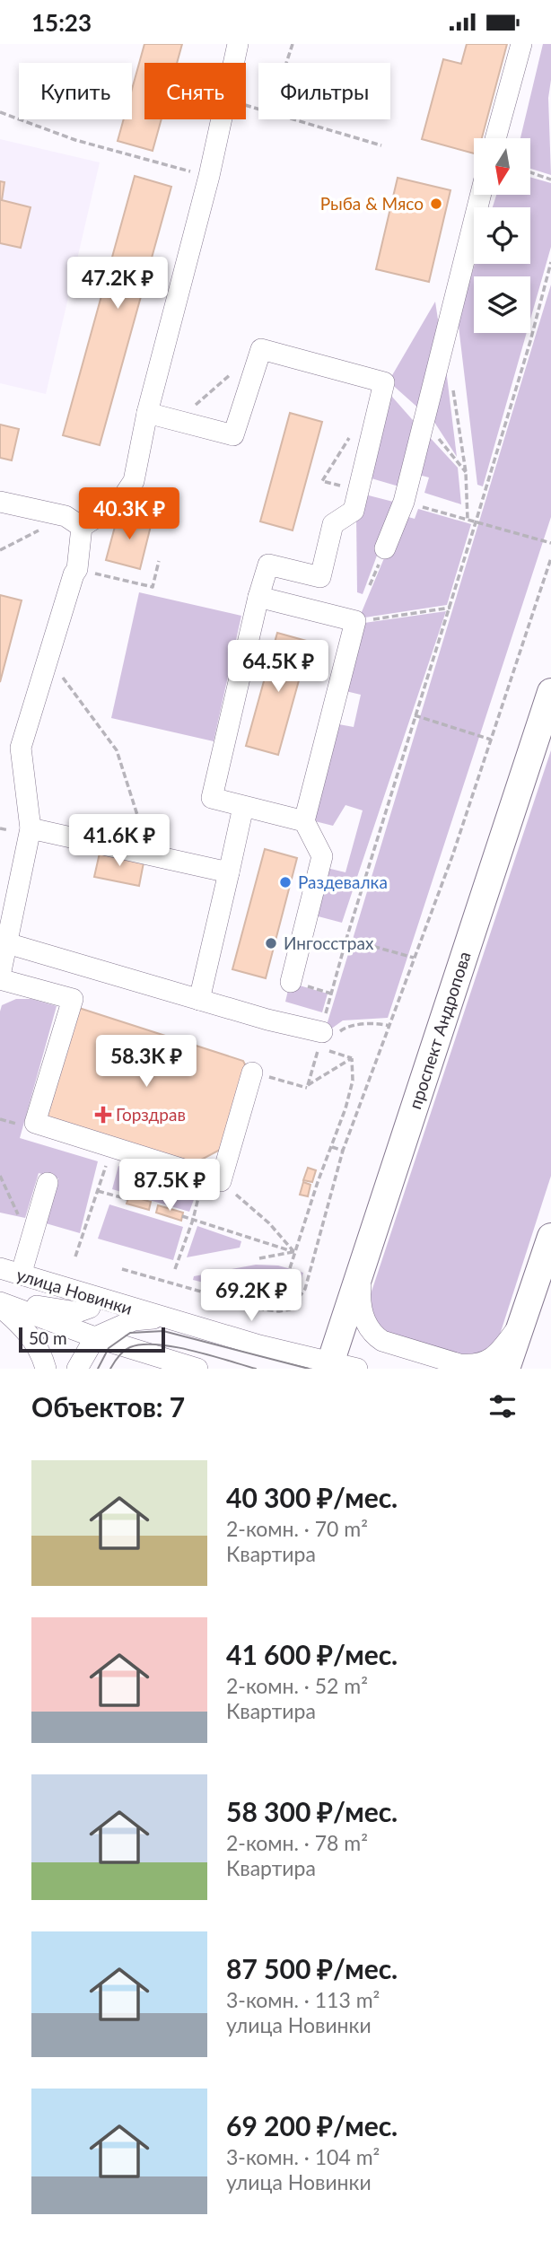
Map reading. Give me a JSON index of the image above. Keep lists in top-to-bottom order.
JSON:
{
  "streets": {
    "main road": ["проспект Андропова"],
    "street": ["улица Новинки"]
  },
  "crossings": [
    ["проспект Андропова", "улица Новинки"]
  ],
  "places": {
    "other": ["Рыба & Мясо", "Раздевалка", "Ингосстрах"],
    "health": ["Горздрав"]
  },
  "scale_bar": "50 m",
  "north": "bottom",
  "page": {
    "status": "15:23",
    "chip": ["Купить", "Снять", "Фильтры"],
    "price": [
      "47.2K ₽",
      "40.3K ₽",
      "64.5K ₽",
      "41.6K ₽",
      "58.3K ₽",
      "87.5K ₽",
      "69.2K ₽"
    ],
    "scale": "50 m",
    "heading": "Объектов: 7",
    "list": [
      {
        "name": "40 300 ₽/мес.",
        "note": "2-комн. · 70 m² · Квартира"
      },
      {
        "name": "41 600 ₽/мес.",
        "note": "2-комн. · 52 m² · Квартира"
      },
      {
        "name": "58 300 ₽/мес.",
        "note": "2-комн. · 78 m² · Квартира"
      },
      {
        "name": "87 500 ₽/мес.",
        "note": "3-комн. · 113 m² · улица Новинки"
      },
      {
        "name": "69 200 ₽/мес.",
        "note": "3-комн. · 104 m² · улица Новинки"
      }
    ]
  }
}
